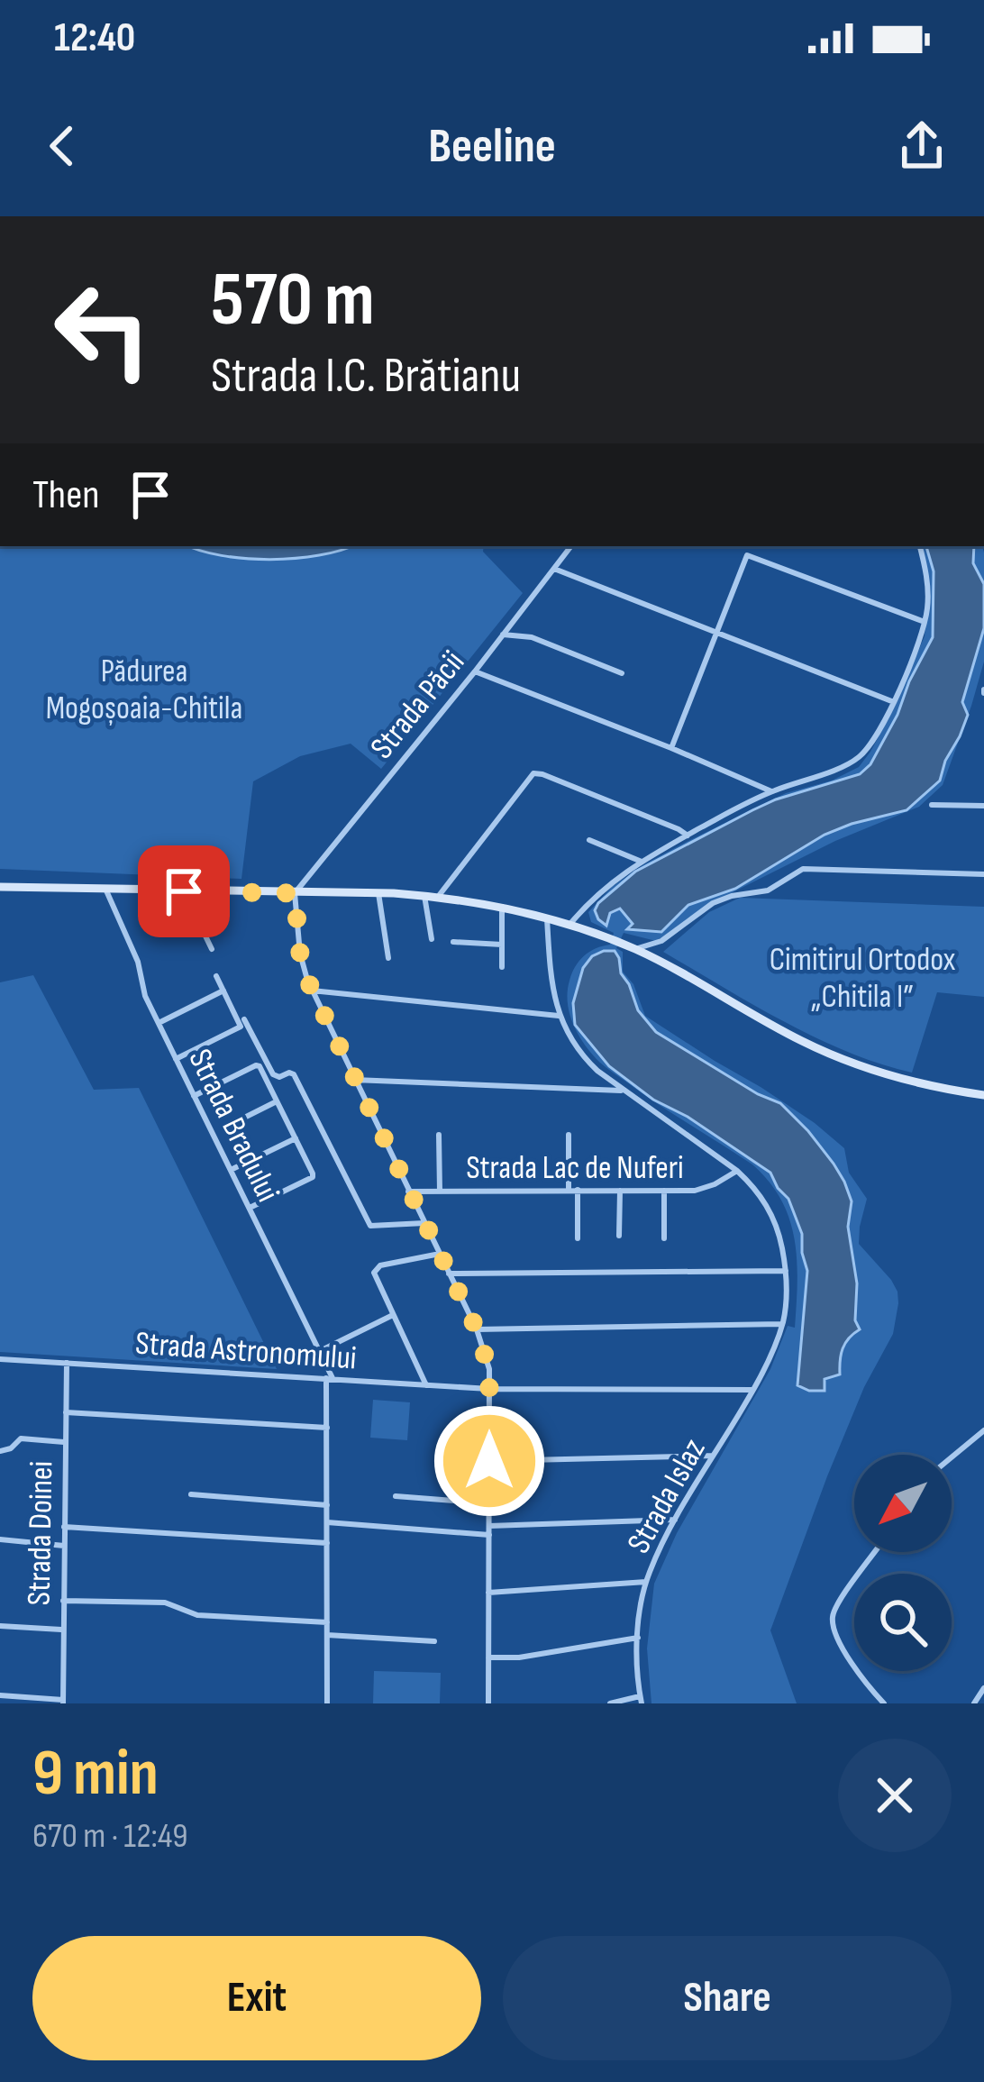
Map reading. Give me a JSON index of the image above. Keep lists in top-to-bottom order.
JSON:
{
  "streets": {
    "street": [
      "Strada Păcii",
      "Strada Bradului",
      "Strada Lac de Nuferi",
      "Strada Astronomului",
      "Strada Islaz",
      "Strada Doinei"
    ]
  },
  "crossings": [
    ["Strada Bradului", "Strada Astronomului"],
    ["Strada Lac de Nuferi", "Strada Islaz"],
    ["Strada Astronomului", "Strada Islaz"],
    ["Strada Astronomului", "Strada Doinei"]
  ],
  "parks": ["Pădurea Mogoșoaia-Chitila", "Cimitirul Ortodox „Chitila I”"],
  "north": "bottom left",
  "page": {
    "status": "12:40",
    "header": "Beeline",
    "turn": ["570 m", "Strada I.C. Brătianu"],
    "then": "Then",
    "heading": ["9 min", "670 m · 12:49"],
    "buttons": ["Exit", "Share"]
  }
}
